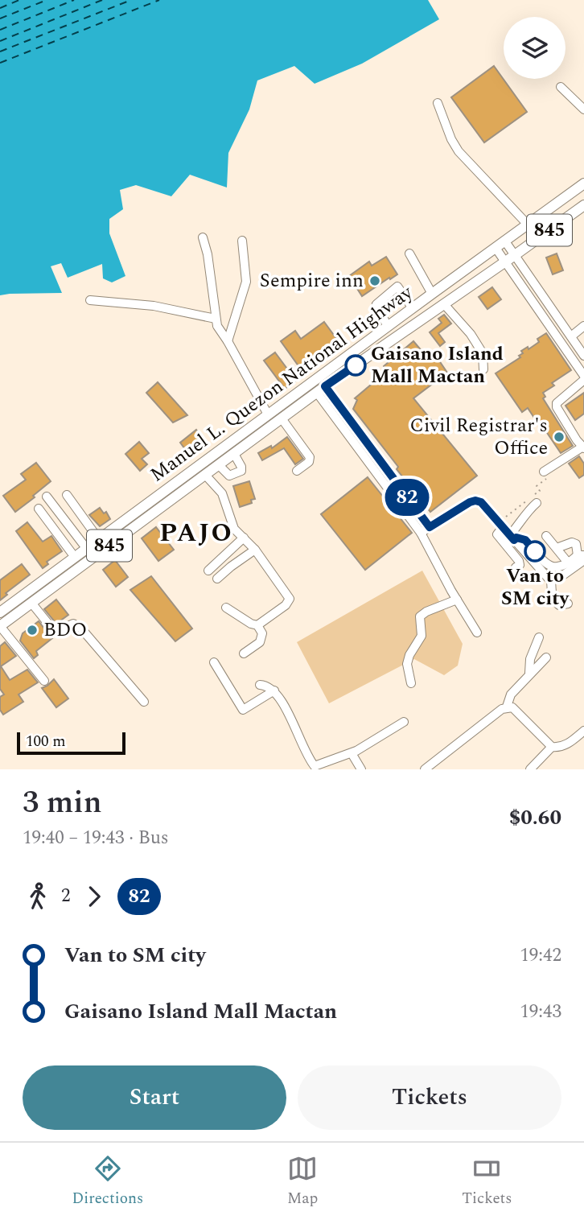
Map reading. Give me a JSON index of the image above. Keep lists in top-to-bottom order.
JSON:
{
  "streets": {
    "main road": ["845", "Manuel L. Quezon National Highway"]
  },
  "districts": ["PAJO"],
  "places": [
    "Sempire inn",
    "Gaisano Island Mall Mactan",
    "Civil Registrar's Office",
    "Van to SM city",
    "BDO"
  ],
  "lines": ["bus line 82"],
  "scale_bar": "100 m",
  "page": {
    "on_map": "82",
    "scale": "100 m",
    "heading": ["3 min", "19:40 – 19:43 · Bus", "$0.60"],
    "legs": ["2", "82"],
    "list": [
      {
        "name": "Van to SM city",
        "value": "19:42"
      },
      {
        "name": "Gaisano Island Mall Mactan",
        "value": "19:43"
      }
    ],
    "buttons": ["Start", "Tickets"],
    "tabs": ["Directions", "Map", "Tickets"]
  }
}
